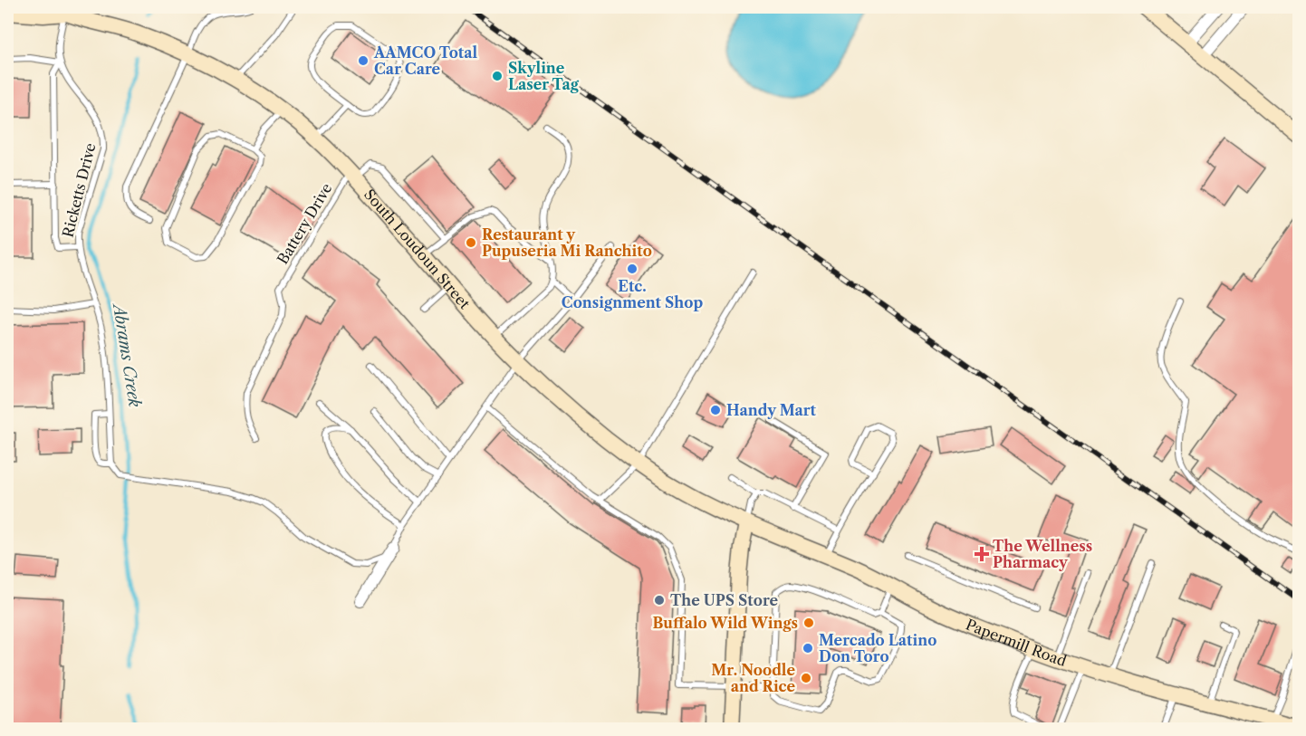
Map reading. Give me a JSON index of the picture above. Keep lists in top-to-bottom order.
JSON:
{
  "streets": {
    "main road": ["South Loudoun Street", "Papermill Road"],
    "lane": ["Ricketts Drive", "Battery Drive"]
  },
  "crossings": [
    ["Battery Drive", "South Loudoun Street"],
    ["South Loudoun Street", "Papermill Road"]
  ],
  "water": ["Abrams Creek"],
  "places": {
    "other": [
      "AAMCO Total Car Care",
      "Skyline Laser Tag",
      "Restaurant y Pupuseria Mi Ranchito",
      "Etc. Consignment Shop",
      "Handy Mart",
      "The UPS Store",
      "Buffalo Wild Wings",
      "Mercado Latino Don Toro",
      "Mr. Noodle and Rice"
    ],
    "health": ["The Wellness Pharmacy"]
  }
}
